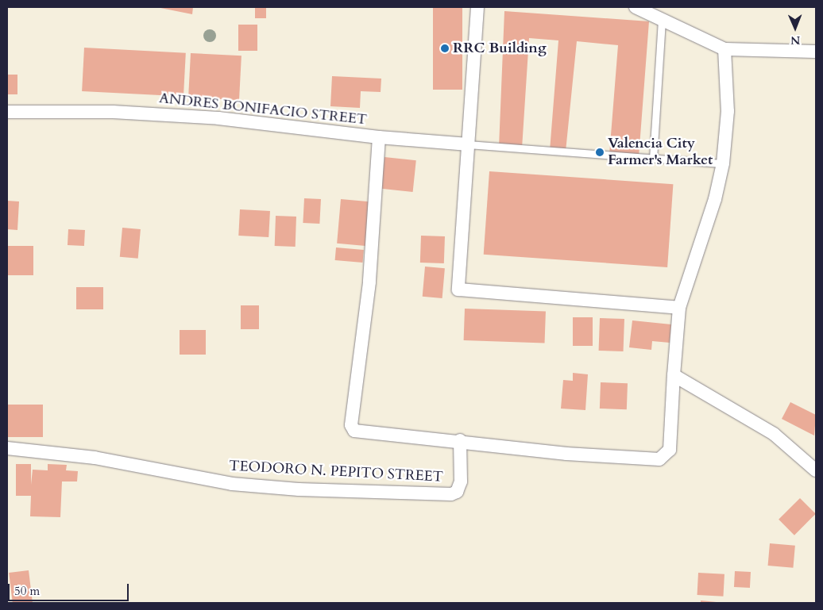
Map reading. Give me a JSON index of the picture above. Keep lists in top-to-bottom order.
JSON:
{
  "streets": {
    "street": ["ANDRES BONIFACIO STREET", "TEODORO N. PEPITO STREET"]
  },
  "places": ["RRC Building", "Valencia City Farmer's Market"],
  "scale_bar": "50 m",
  "north": "bottom"
}
